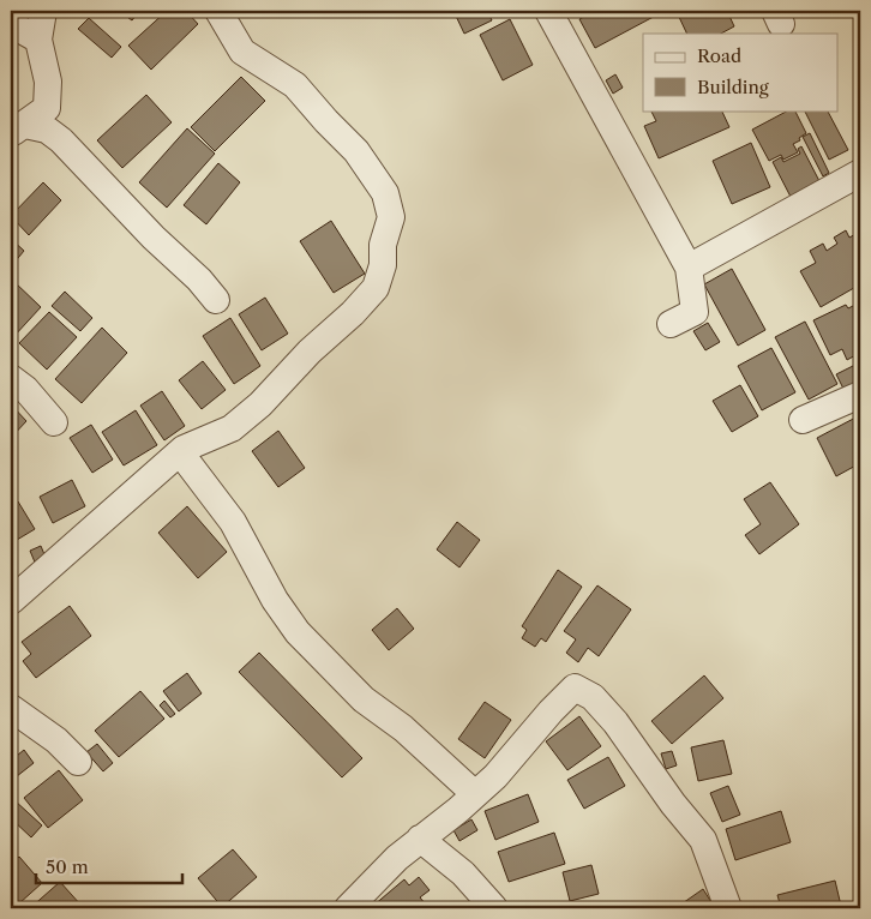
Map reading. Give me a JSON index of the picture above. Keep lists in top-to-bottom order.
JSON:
{
  "legend": ["Road", "Building"],
  "scale_bar": "50 m"
}
